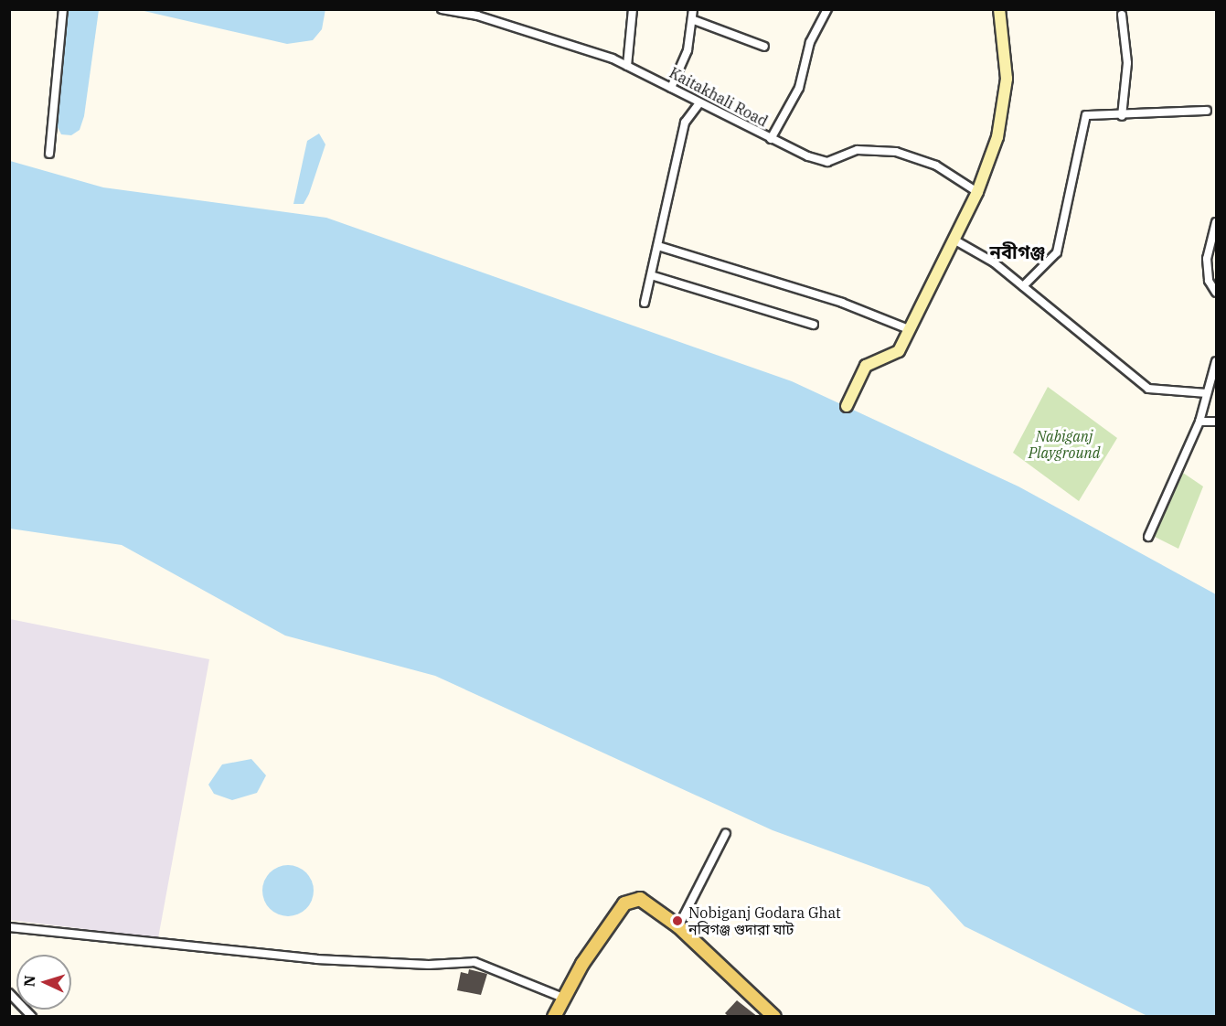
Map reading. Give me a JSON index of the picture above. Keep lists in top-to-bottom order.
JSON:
{
  "streets": {
    "street": ["Kaitakhali Road"]
  },
  "districts": ["নবীগঞ্জ"],
  "parks": ["Nabiganj Playground"],
  "places": ["Nobiganj Godara Ghat নবিগঞ্জ গুদারা ঘাট"],
  "north": "left"
}
